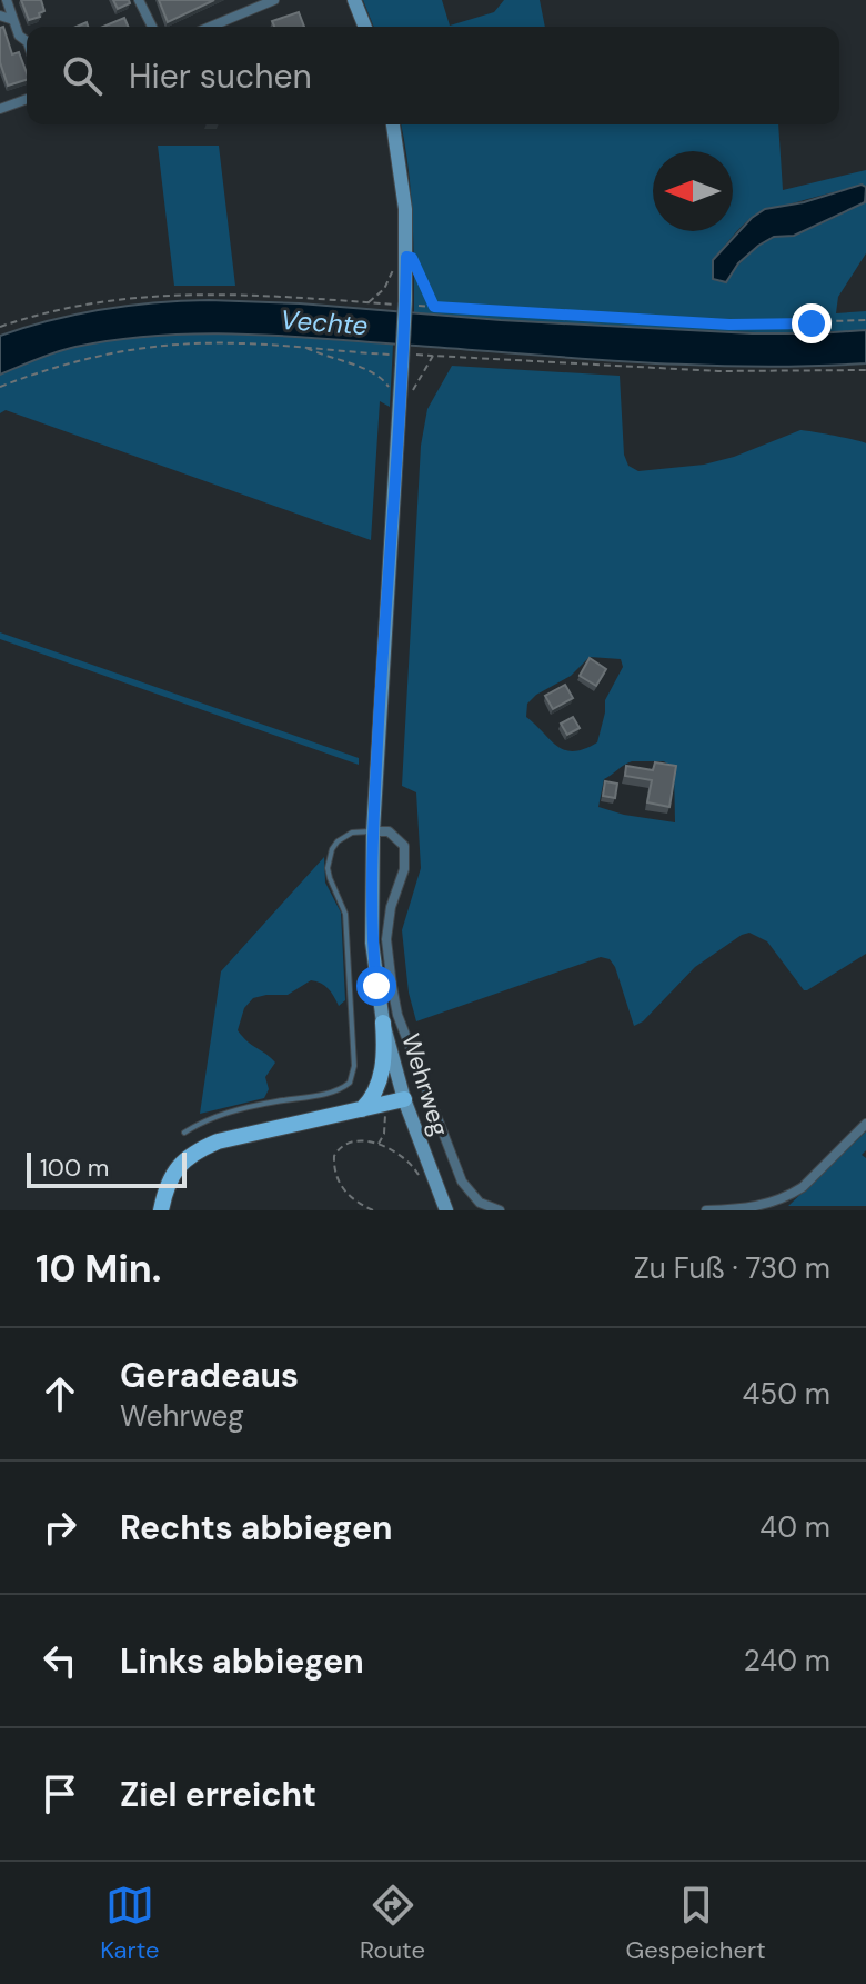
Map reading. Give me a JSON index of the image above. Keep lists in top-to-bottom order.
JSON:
{
  "streets": {
    "street": ["Wehrweg"]
  },
  "water": ["Vechte"],
  "scale_bar": "100 m",
  "north": "left",
  "page": {
    "search": "Hier suchen",
    "scale": "100 m",
    "heading": ["10 Min.", "Zu Fuß · 730 m"],
    "list": [
      ["Geradeaus", "Wehrweg", "450 m"],
      ["Rechts abbiegen", "40 m"],
      ["Links abbiegen", "240 m"],
      "Ziel erreicht"
    ],
    "nav": ["Karte", "Route", "Gespeichert"]
  }
}
